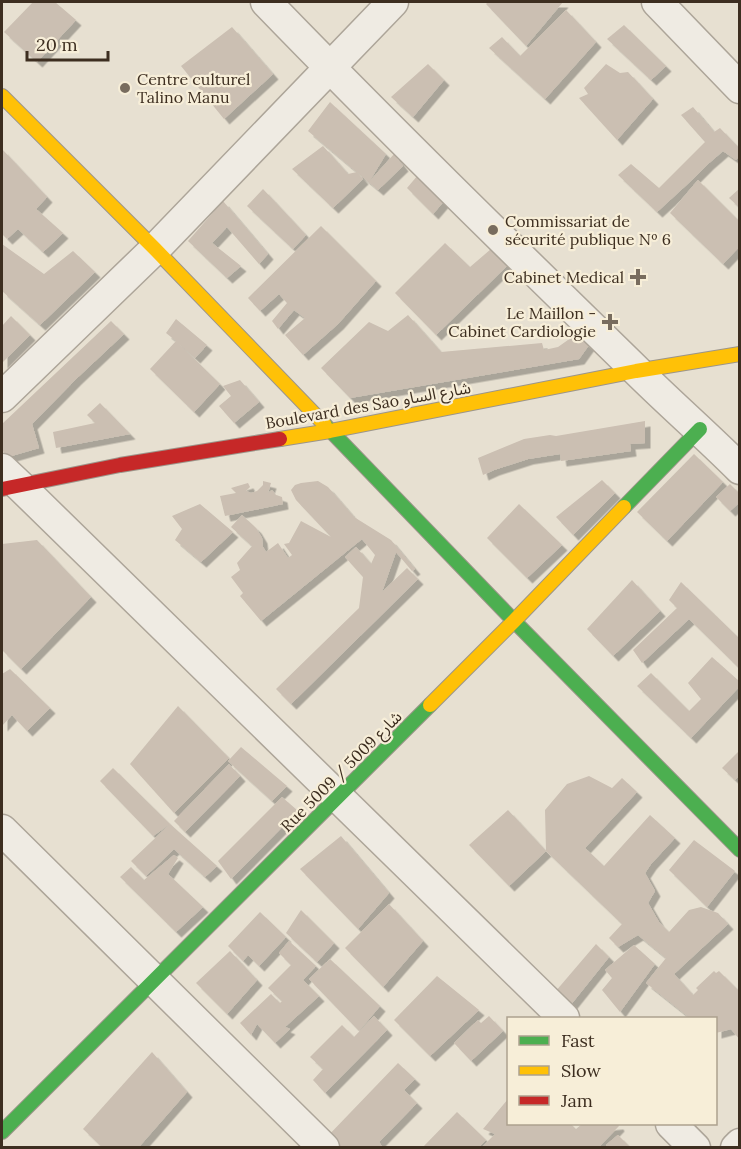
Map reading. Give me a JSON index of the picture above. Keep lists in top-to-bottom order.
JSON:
{
  "streets": {
    "street": ["Boulevard des Sao شارع الساو", "Rue 5009 / شارع 5009"]
  },
  "places": {
    "other": ["Centre culturel Talino Manu", "Commissariat de sécurité publique Nº 6"],
    "health": ["Cabinet Medical", "Le Maillon - Cabinet Cardiologie"]
  },
  "legend": ["Fast", "Slow", "Jam"],
  "scale_bar": "20 m"
}
